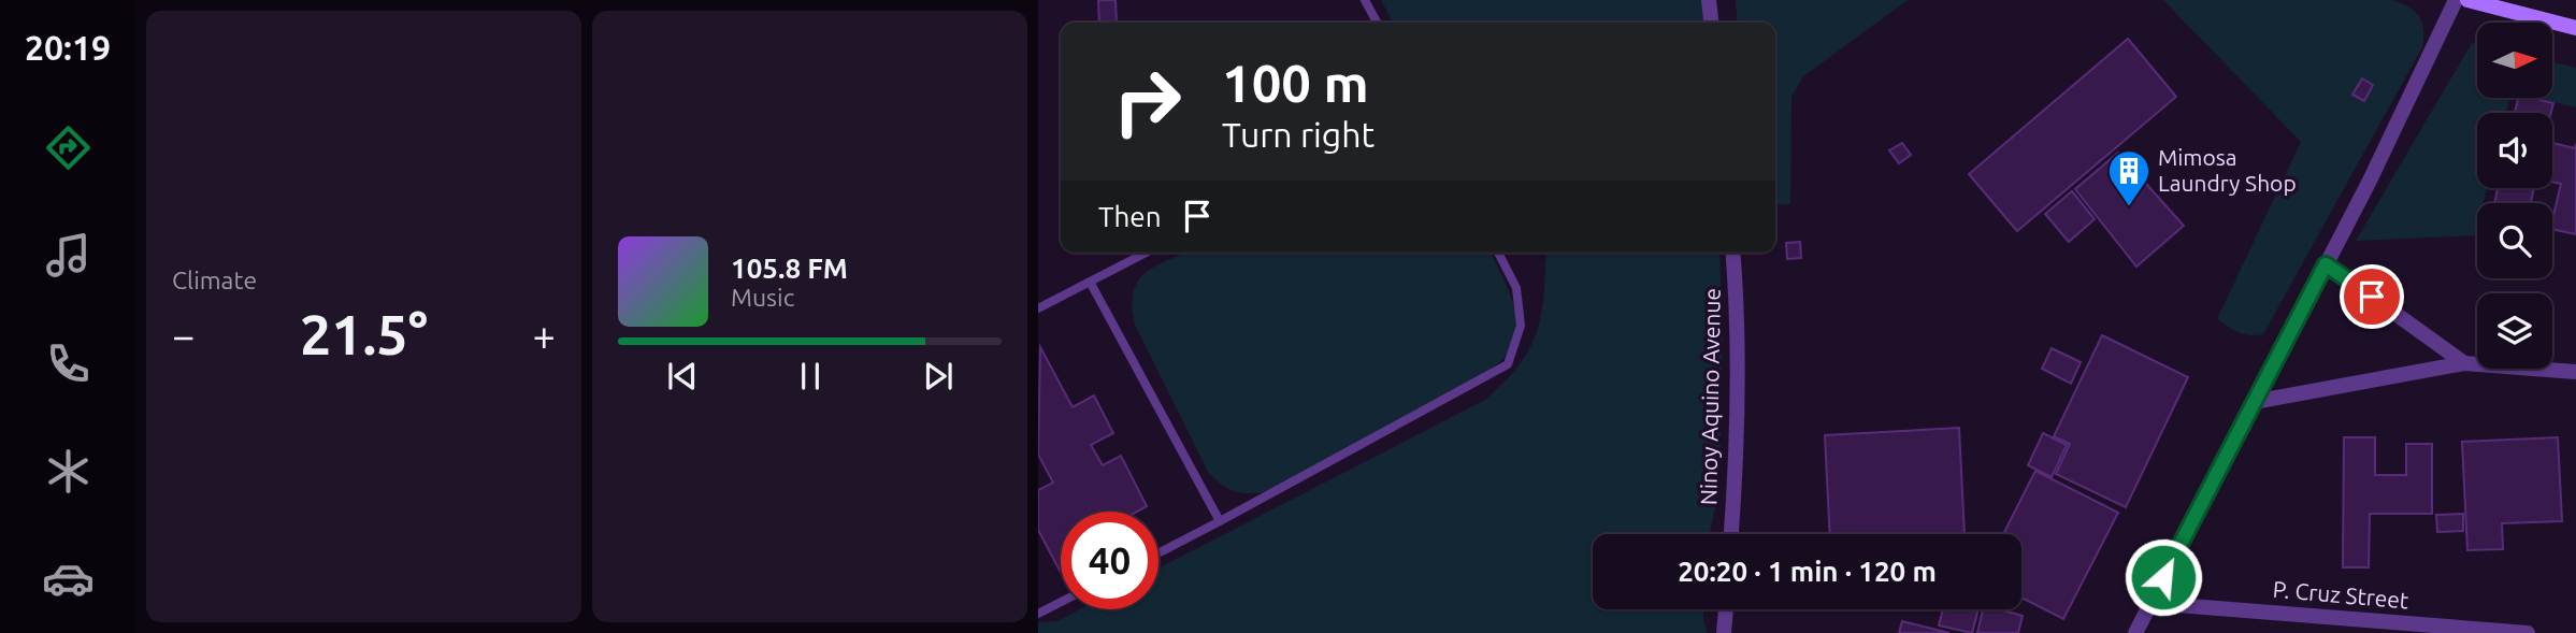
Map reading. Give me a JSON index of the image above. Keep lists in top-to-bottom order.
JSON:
{
  "streets": {
    "street": ["Ninoy Aquino Avenue", "P. Cruz Street"]
  },
  "places": {
    "building": ["Mimosa Laundry Shop"]
  },
  "north": "right",
  "page": {
    "tabs": "20:19",
    "tile": "Climate",
    "turn": ["100 m", "Turn right"],
    "then": "Then",
    "song": ["105.8 FM", "Music"],
    "heat": ["−", "21.5°", "+"],
    "limit": "40",
    "trip": "20:20 · 1 min · 120 m"
  }
}
